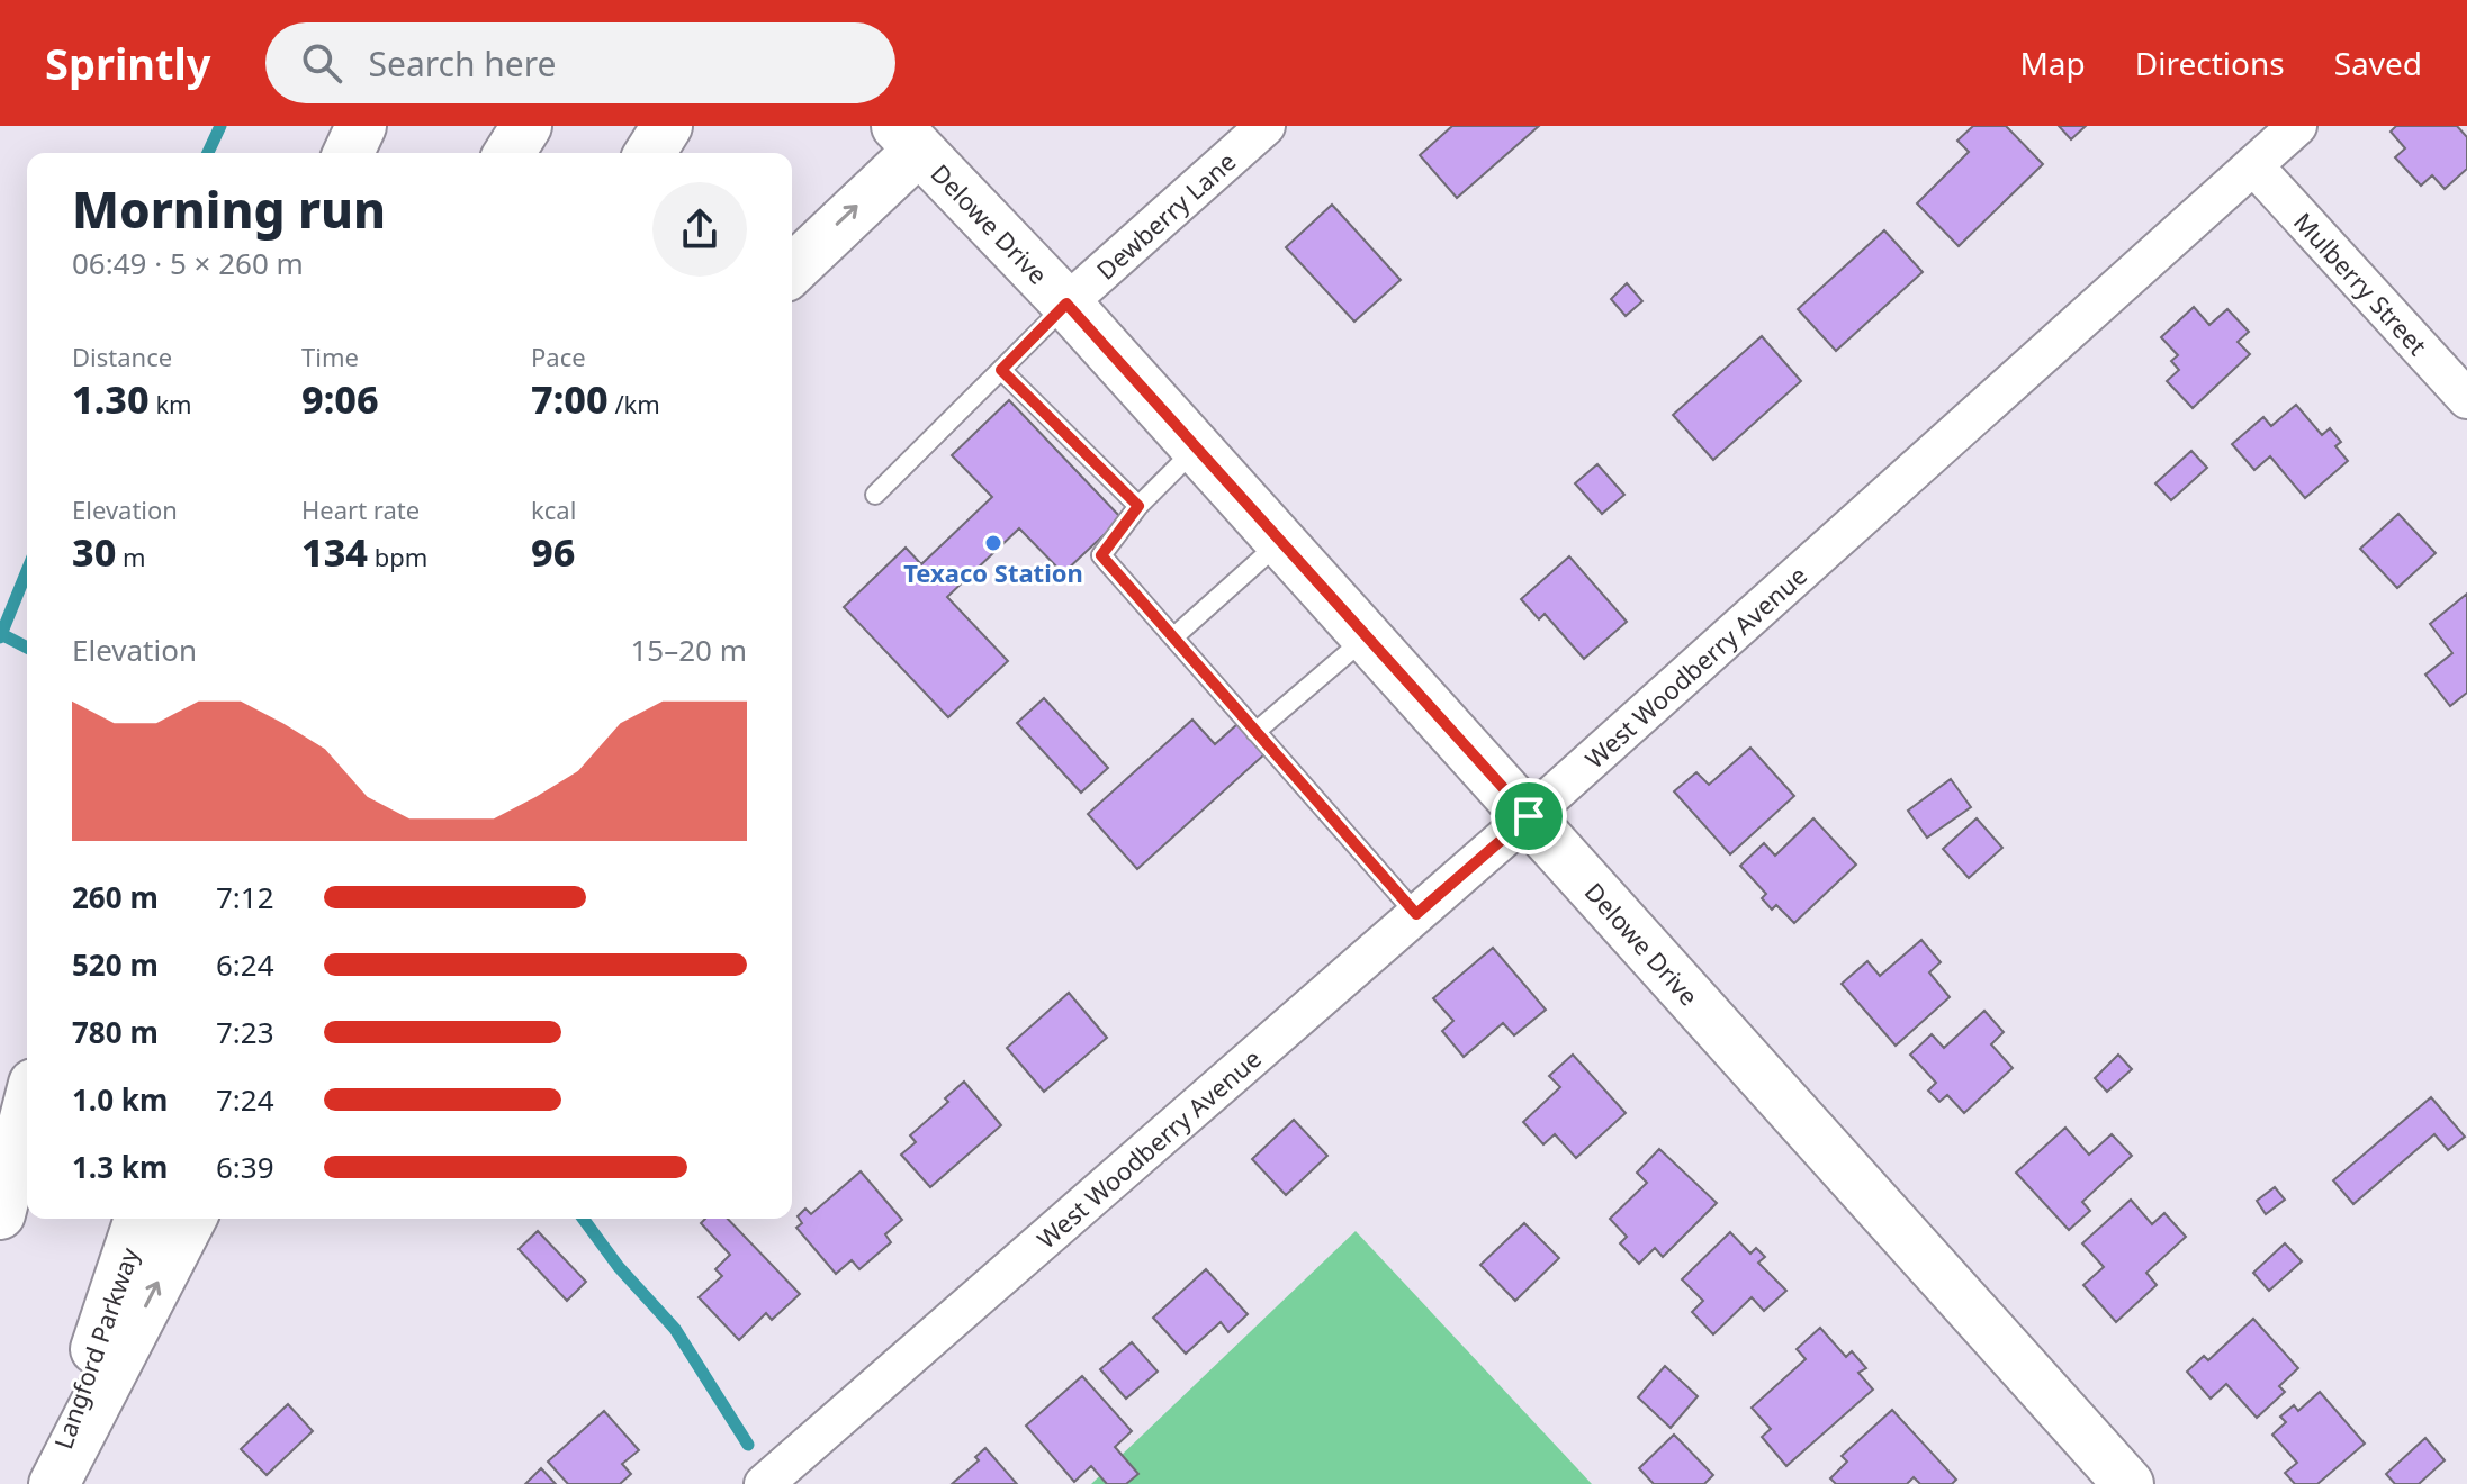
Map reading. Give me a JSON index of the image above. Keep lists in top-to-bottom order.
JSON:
{
  "streets": {
    "main road": ["Delowe Drive", "Langford Parkway"],
    "street": ["Dewberry Lane", "Mulberry Street", "West Woodberry Avenue"]
  },
  "crossings": [
    ["Dewberry Lane", "Delowe Drive"],
    ["Delowe Drive", "West Woodberry Avenue"],
    ["Mulberry Street", "West Woodberry Avenue"]
  ],
  "places": ["Texaco Station"],
  "page": {
    "header": "Sprintly",
    "search": "Search here",
    "nav": ["Map", "Directions", "Saved"],
    "heading": ["Morning run", "06:49 · 5 × 260 m"],
    "stats": [
      ["Distance", "1.30 km"],
      ["Time", "9:06"],
      ["Pace", "7:00 /km"],
      ["Elevation", "30 m"],
      ["Heart rate", "134 bpm"],
      ["kcal", "96"]
    ],
    "chart": ["Elevation", "15–20 m"],
    "list": [
      {
        "name": "260 m",
        "note": "7:12"
      },
      {
        "name": "520 m",
        "note": "6:24"
      },
      {
        "name": "780 m",
        "note": "7:23"
      },
      {
        "name": "1.0 km",
        "note": "7:24"
      },
      {
        "name": "1.3 km",
        "note": "6:39"
      }
    ]
  }
}
